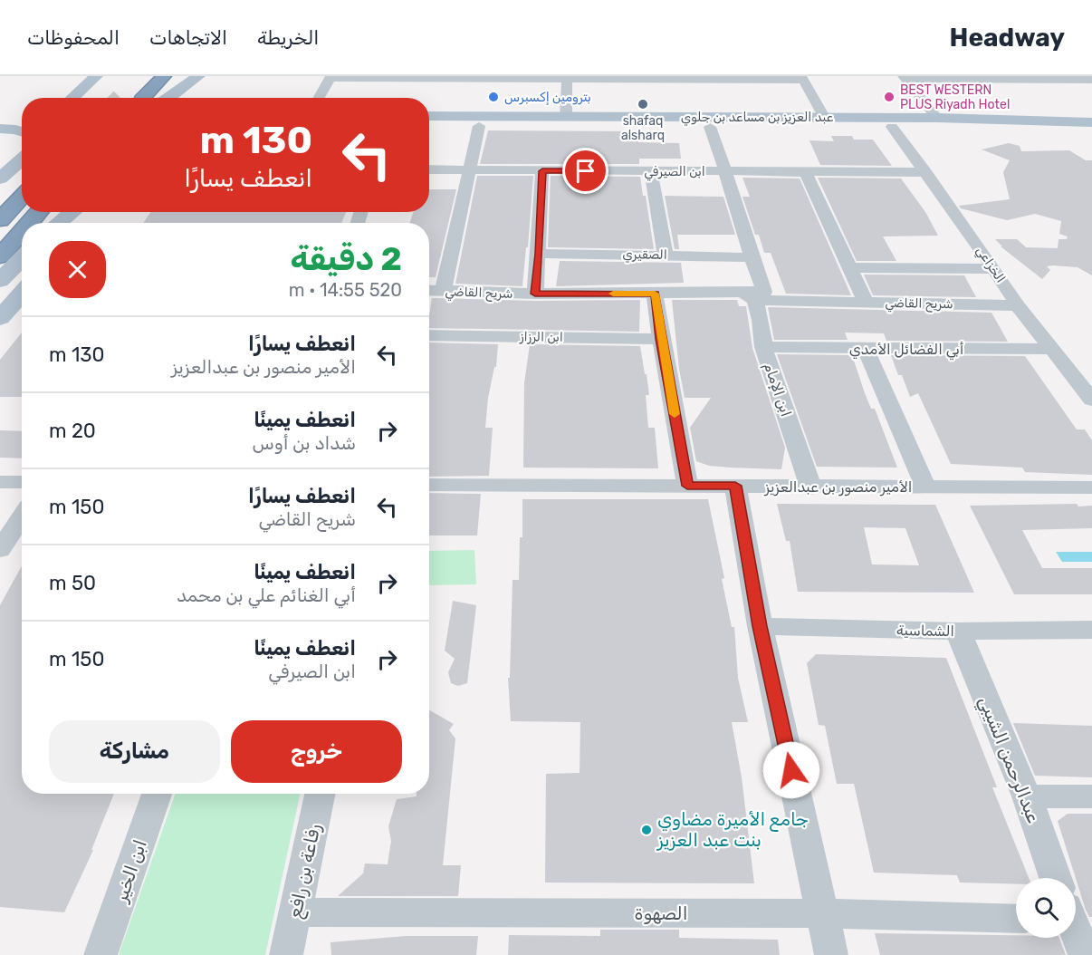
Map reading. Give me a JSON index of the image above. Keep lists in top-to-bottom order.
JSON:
{
  "streets": {
    "main road": ["عبد العزيز بن مساعد بن جلوي"],
    "street": [
      "ابن الصيرفي",
      "الصقيري",
      "الخزاعي",
      "شريح القاضي",
      "ابن الرزاز",
      "أبي الفضائل الأمدي",
      "ابن الإمام",
      "الأمير منصور بن عبدالعزيز",
      "الشماسية",
      "عبدالرحمن الشيبي",
      "ابن الخير",
      "رفاعة بن رافع",
      "الصهوة"
    ]
  },
  "crossings": [
    ["عبد العزيز بن مساعد بن جلوي", "الخزاعي"],
    ["عبد العزيز بن مساعد بن جلوي", "ابن الإمام"],
    ["ابن الصيرفي", "الخزاعي"],
    ["ابن الصيرفي", "ابن الإمام"],
    ["الصقيري", "ابن الإمام"],
    ["الخزاعي", "شريح القاضي"],
    ["الخزاعي", "أبي الفضائل الأمدي"],
    ["شريح القاضي", "ابن الإمام"],
    ["أبي الفضائل الأمدي", "ابن الإمام"],
    ["ابن الإمام", "الأمير منصور بن عبدالعزيز"],
    ["الشماسية", "عبدالرحمن الشيبي"],
    ["رفاعة بن رافع", "الصهوة"]
  ],
  "places": [
    "بترومين إكسبرس",
    "BEST WESTERN PLUS Riyadh Hotel",
    "shafaq alsharq",
    "جامع الأميرة مضاوي بنت عبد العزيز"
  ],
  "page": {
    "header": "Headway",
    "nav": ["الخريطة", "الاتجاهات", "المحفوظات"],
    "turn": ["130 m", "انعطف يسارًا"],
    "heading": ["2 دقيقة", "520 m · 14:55"],
    "list": [
      {
        "name": "انعطف يسارًا",
        "note": "الأمير منصور بن عبدالعزيز",
        "value": "130 m"
      },
      {
        "name": "انعطف يمينًا",
        "note": "شداد بن أوس",
        "value": "20 m"
      },
      {
        "name": "انعطف يسارًا",
        "note": "شريح القاضي",
        "value": "150 m"
      },
      {
        "name": "انعطف يمينًا",
        "note": "أبي الغنائم علي بن محمد",
        "value": "50 m"
      },
      {
        "name": "انعطف يمينًا",
        "note": "ابن الصيرفي",
        "value": "150 m"
      }
    ],
    "buttons": ["خروج", "مشاركة"]
  }
}
